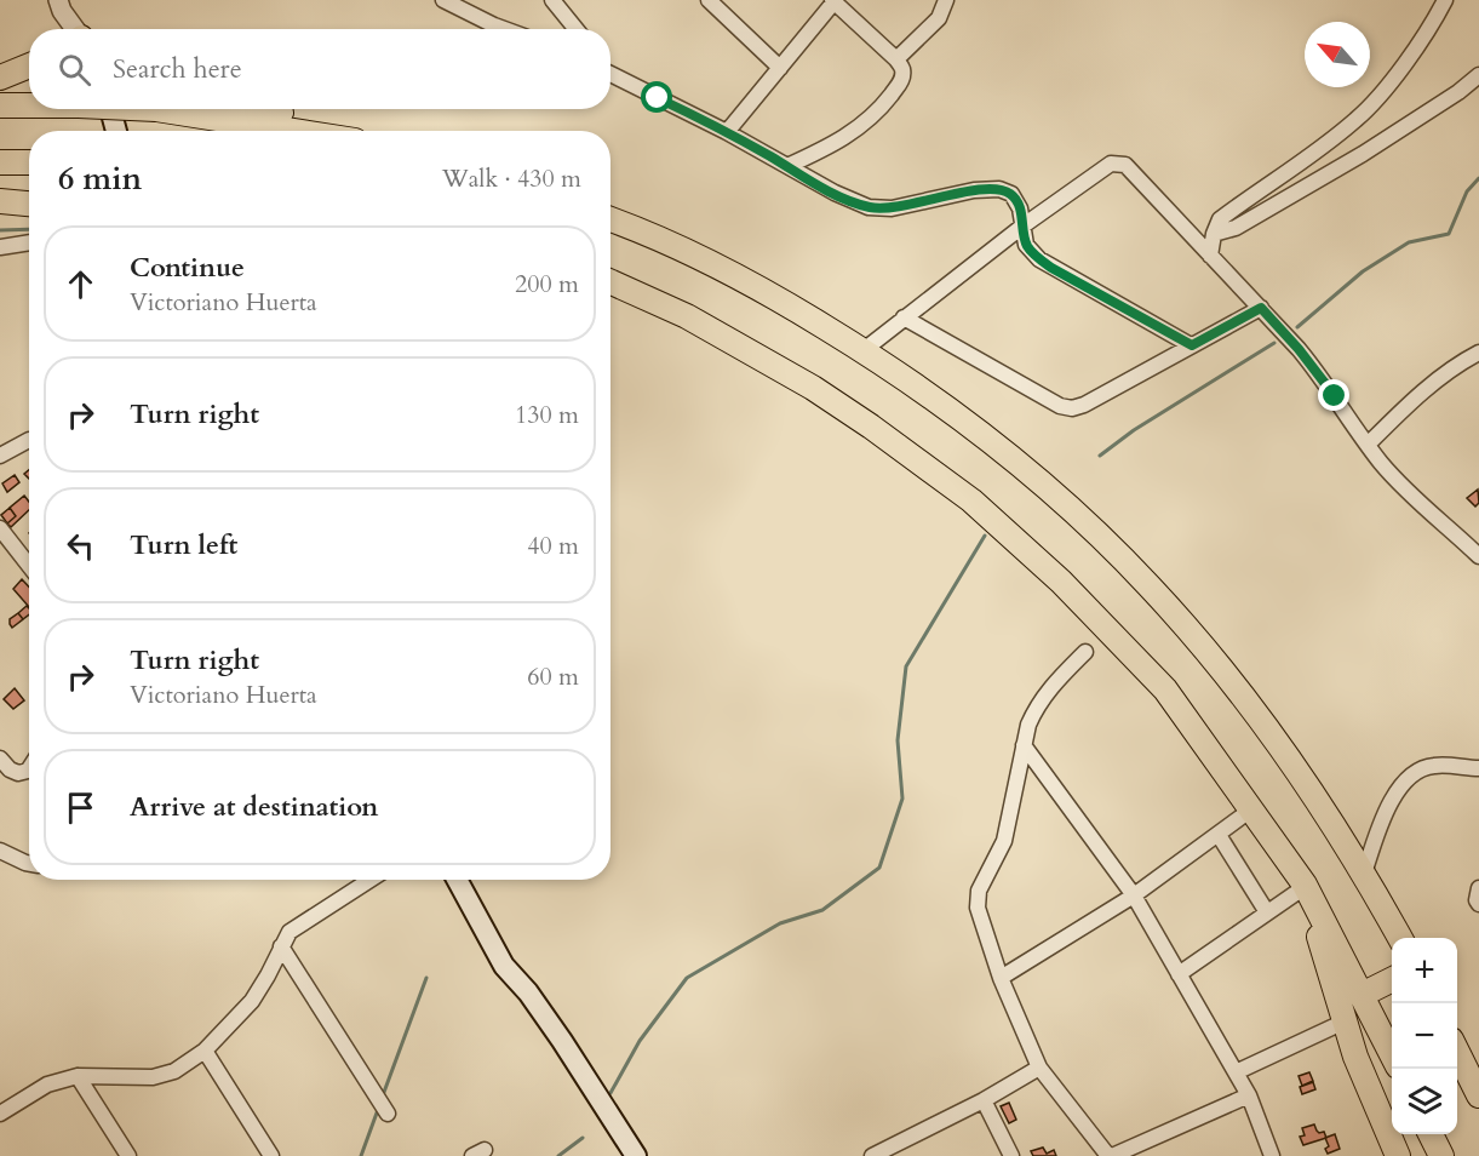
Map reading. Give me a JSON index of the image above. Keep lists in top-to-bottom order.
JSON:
{
  "north": "top left",
  "page": {
    "search": "Search here",
    "heading": ["6 min", "Walk · 430 m"],
    "list": [
      ["Continue", "Victoriano Huerta", "200 m"],
      ["Turn right", "130 m"],
      ["Turn left", "40 m"],
      ["Turn right", "Victoriano Huerta", "60 m"],
      "Arrive at destination"
    ],
    "map_buttons": ["+", "−"]
  }
}
